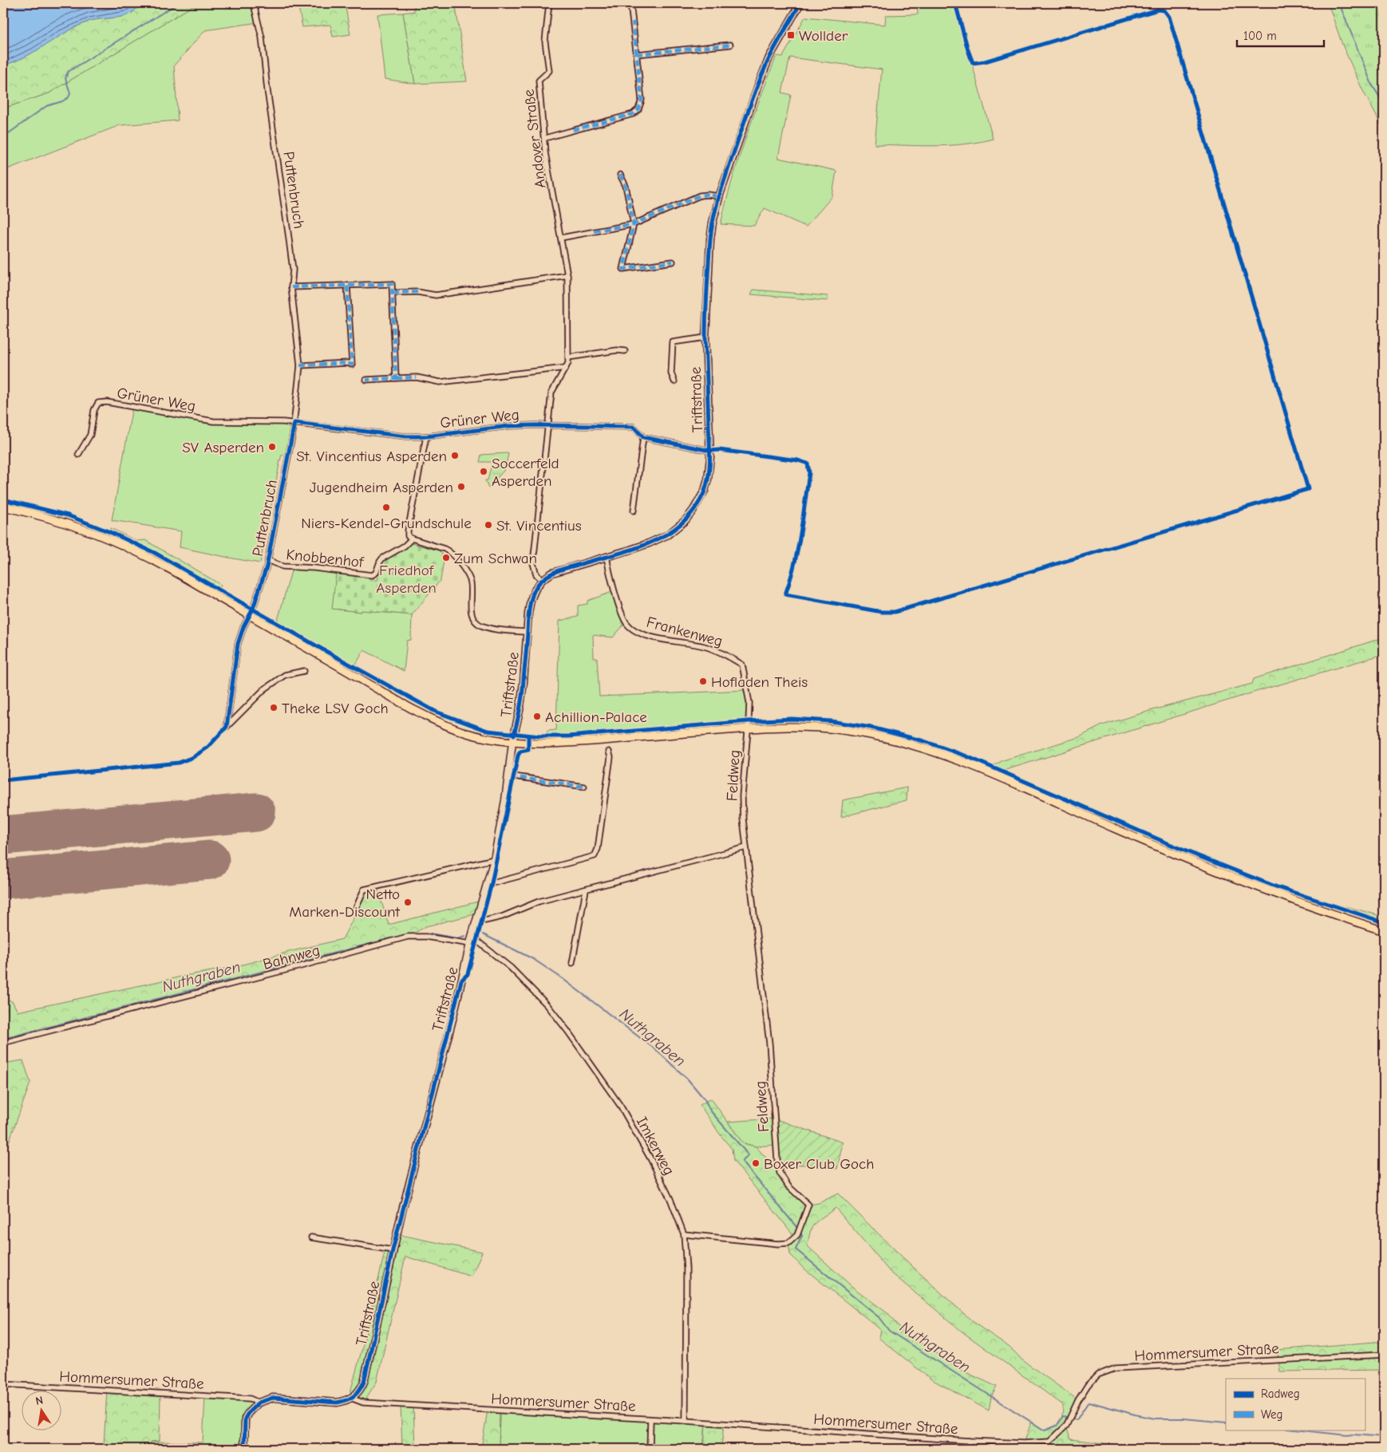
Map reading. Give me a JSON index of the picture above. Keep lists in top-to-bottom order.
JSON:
{
  "streets": {
    "street": [
      "Andover Straße",
      "Puttenbruch",
      "Grüner Weg",
      "Triftstraße",
      "Knobbenhof",
      "Frankenweg",
      "Feldweg",
      "Bahnweg",
      "Imkerweg",
      "Hommersumer Straße"
    ]
  },
  "crossings": [
    ["Andover Straße", "Grüner Weg"],
    ["Andover Straße", "Triftstraße"],
    ["Puttenbruch", "Grüner Weg"],
    ["Puttenbruch", "Knobbenhof"],
    ["Grüner Weg", "Triftstraße"],
    ["Triftstraße", "Frankenweg"],
    ["Triftstraße", "Bahnweg"],
    ["Triftstraße", "Imkerweg"],
    ["Triftstraße", "Hommersumer Straße"],
    ["Frankenweg", "Feldweg"],
    ["Feldweg", "Imkerweg"],
    ["Imkerweg", "Hommersumer Straße"]
  ],
  "water": ["Nuthgraben"],
  "parks": ["Friedhof Asperden"],
  "places": {
    "transit": ["Wollder"],
    "other": [
      "SV Asperden",
      "St. Vincentius Asperden",
      "Soccerfeld Asperden",
      "Jugendheim Asperden",
      "Niers-Kendel-Grundschule",
      "St. Vincentius",
      "Zum Schwan",
      "Hofladen Theis",
      "Theke LSV Goch",
      "Achillion-Palace",
      "Netto Marken-Discount",
      "Boxer Club Goch"
    ]
  },
  "legend": ["Radweg", "Weg"],
  "scale_bar": "100 m",
  "north": "top"
}
